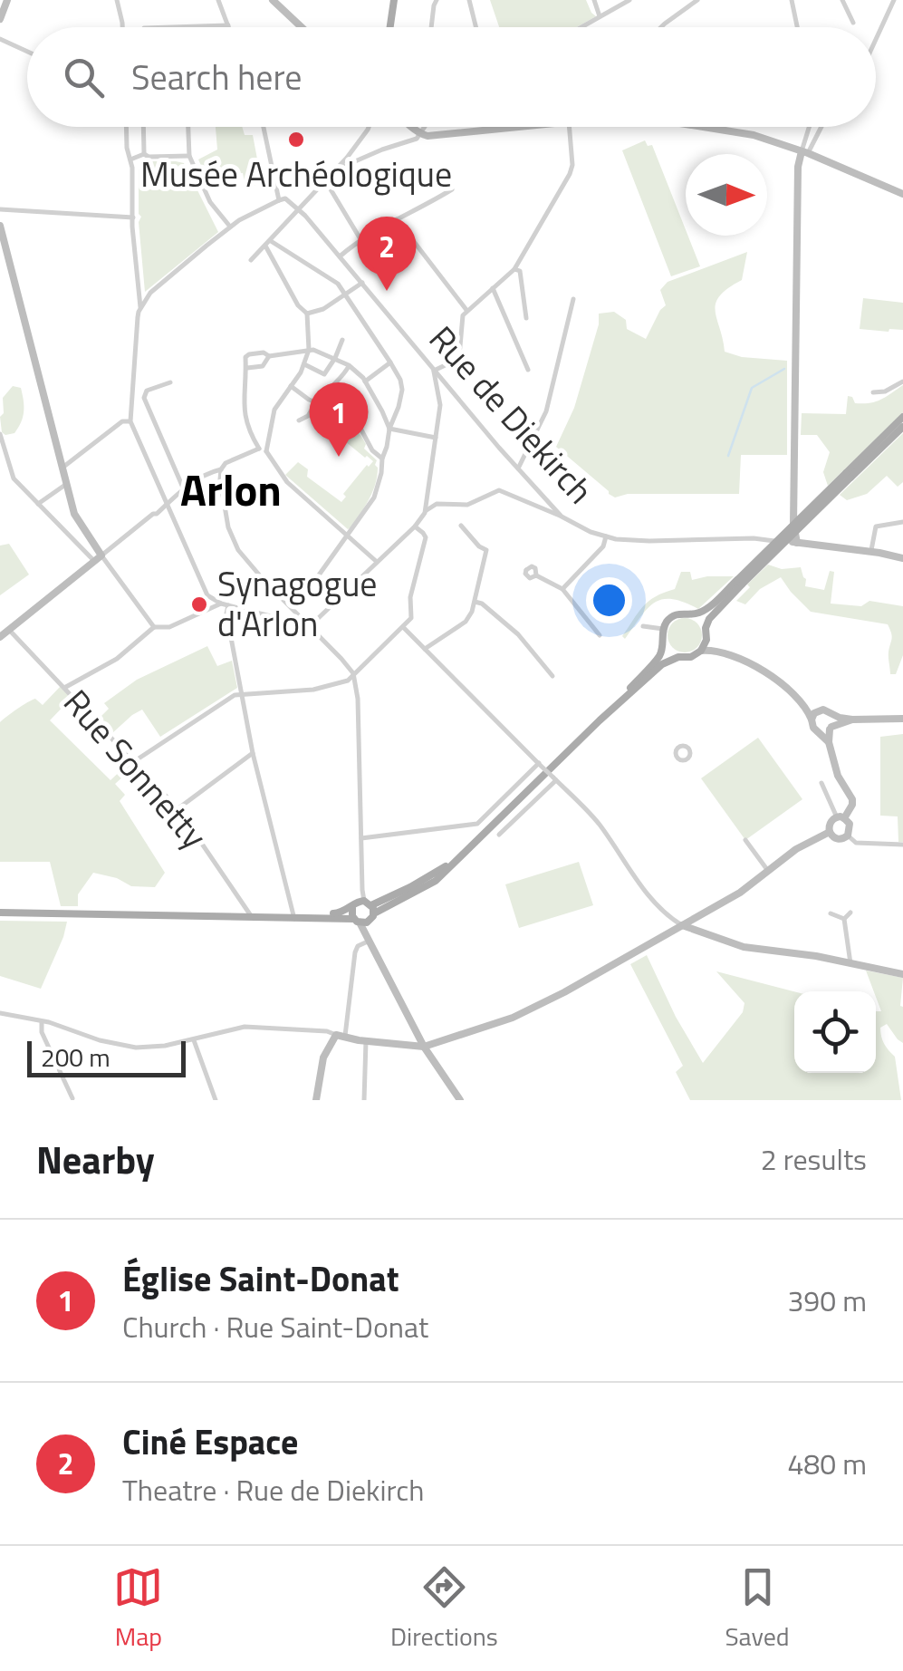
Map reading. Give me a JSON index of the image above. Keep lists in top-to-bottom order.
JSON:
{
  "streets": {
    "main road": ["Rue de Diekirch"],
    "street": ["Rue Sonnetty"]
  },
  "districts": ["Arlon"],
  "places": ["Musée Archéologique", "Synagogue d'Arlon"],
  "scale_bar": "200 m",
  "north": "right",
  "page": {
    "search": "Search here",
    "pins": ["2", "1"],
    "scale": "200 m",
    "heading": ["Nearby", "2 results"],
    "list": [
      {
        "mark": "1",
        "name": "Église Saint-Donat",
        "note": "Church · Rue Saint-Donat",
        "value": "390 m"
      },
      {
        "mark": "2",
        "name": "Ciné Espace",
        "note": "Theatre · Rue de Diekirch",
        "value": "480 m"
      }
    ],
    "nav": ["Map", "Directions", "Saved"]
  }
}
